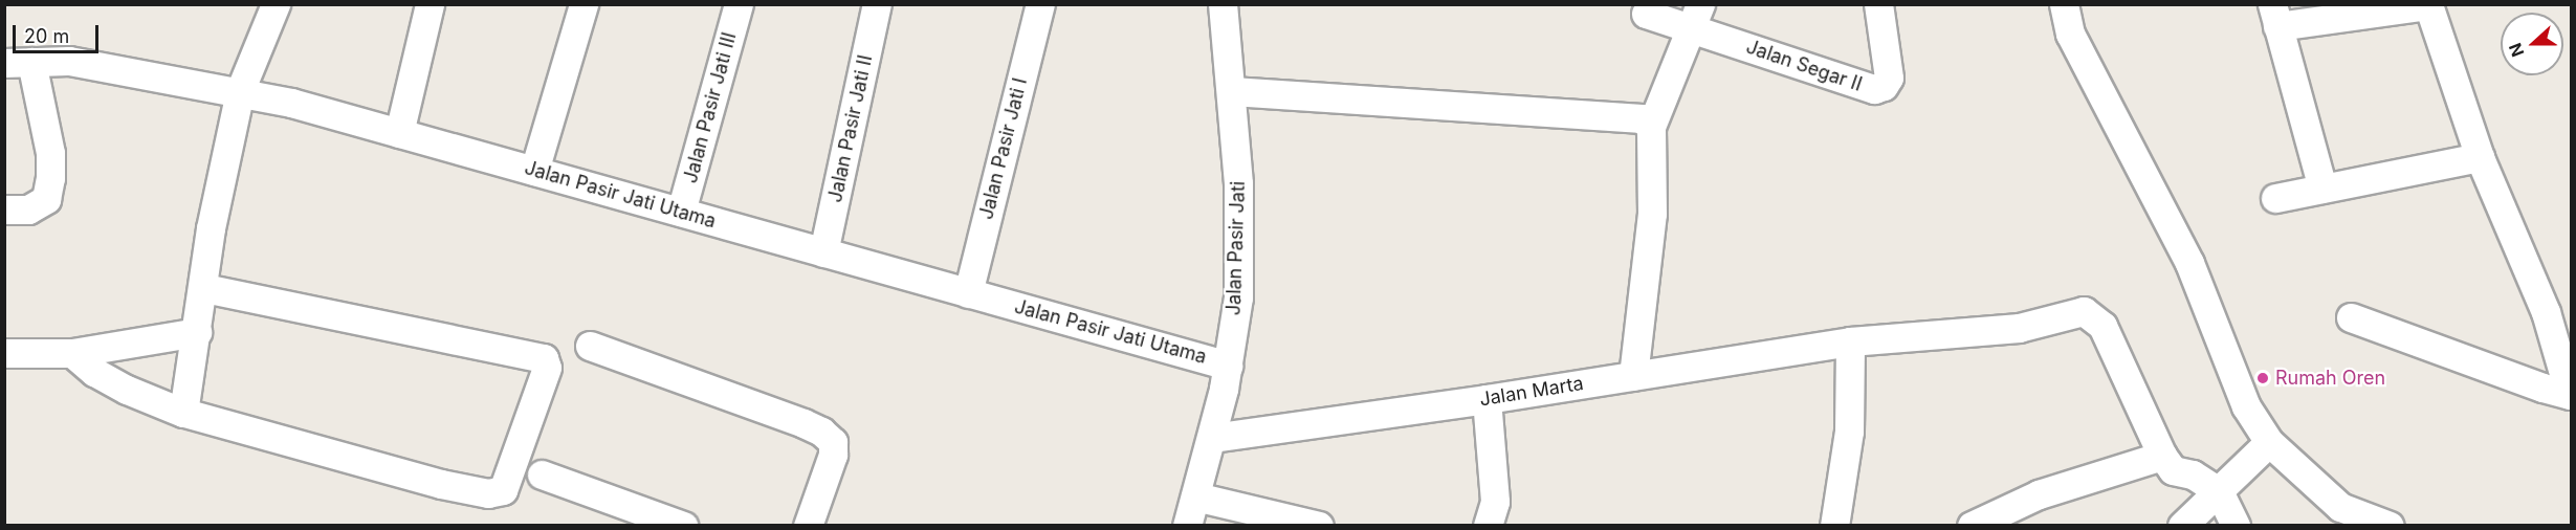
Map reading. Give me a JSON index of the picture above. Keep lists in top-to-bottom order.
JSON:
{
  "streets": {
    "street": [
      "Jalan Segar II",
      "Jalan Pasir Jati III",
      "Jalan Pasir Jati II",
      "Jalan Pasir Jati I",
      "Jalan Pasir Jati Utama",
      "Jalan Pasir Jati",
      "Jalan Marta"
    ]
  },
  "crossings": [
    ["Jalan Pasir Jati III", "Jalan Pasir Jati Utama"],
    ["Jalan Pasir Jati II", "Jalan Pasir Jati Utama"],
    ["Jalan Pasir Jati I", "Jalan Pasir Jati Utama"],
    ["Jalan Pasir Jati Utama", "Jalan Pasir Jati"],
    ["Jalan Pasir Jati", "Jalan Marta"]
  ],
  "places": ["Rumah Oren"],
  "scale_bar": "20 m",
  "north": "left"
}
